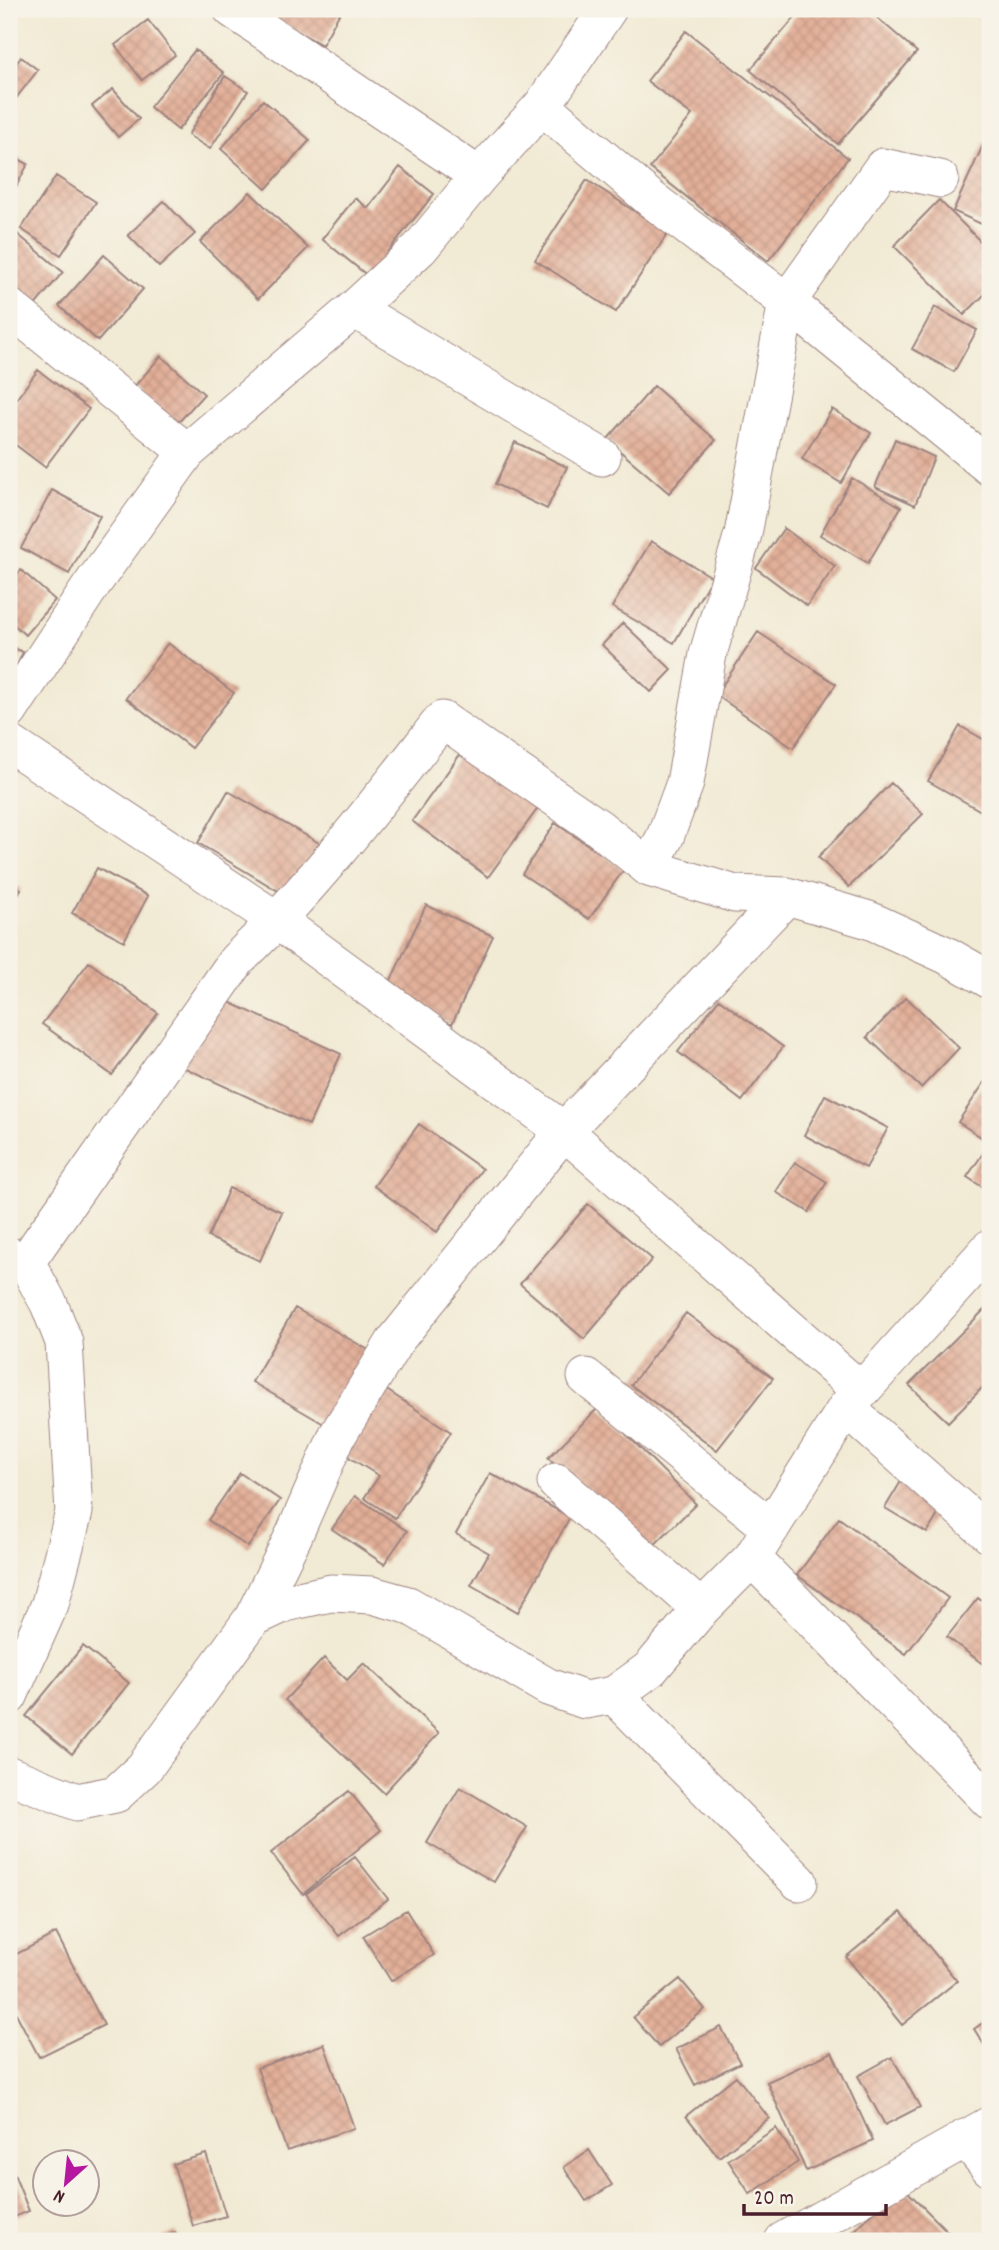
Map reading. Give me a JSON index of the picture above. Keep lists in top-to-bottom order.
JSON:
{
  "scale_bar": "20 m",
  "north": "bottom left"
}
